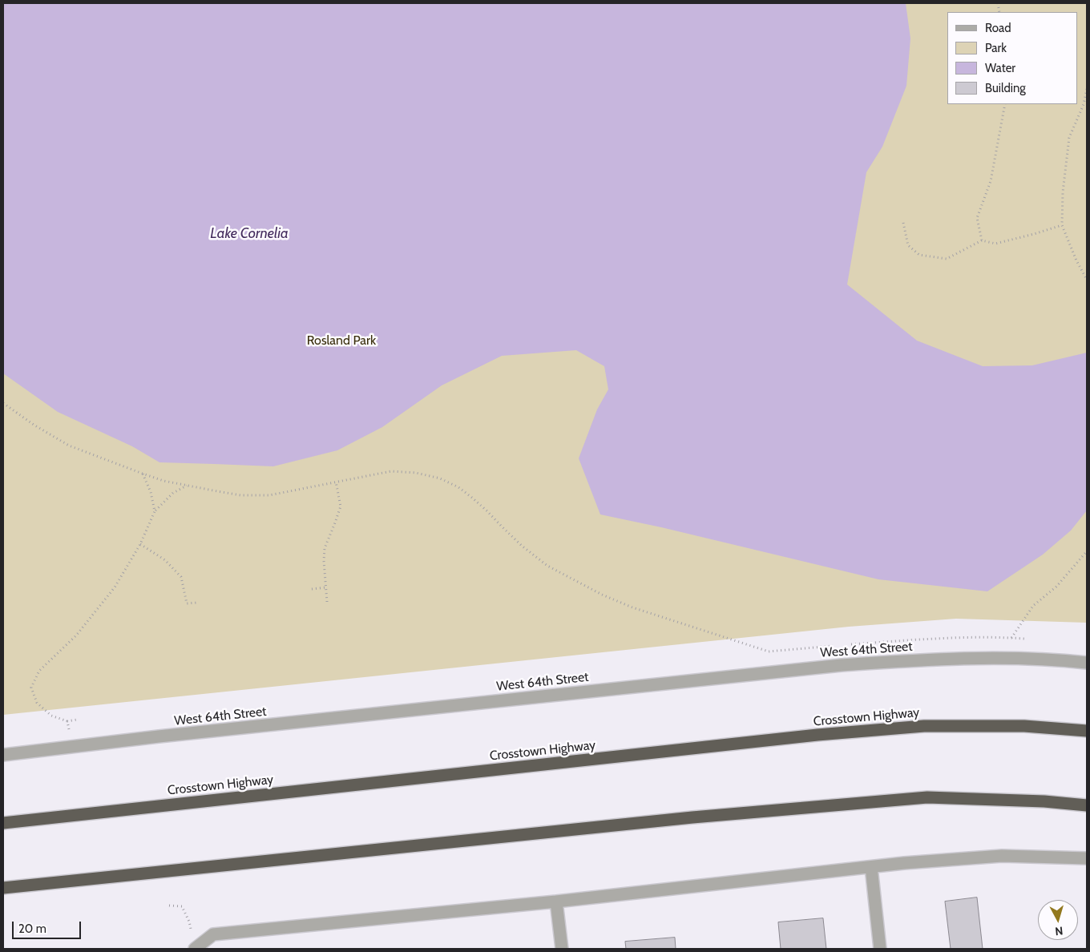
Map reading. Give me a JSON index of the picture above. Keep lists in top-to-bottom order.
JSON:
{
  "streets": {
    "highway": ["Crosstown Highway"],
    "street": ["West 64th Street"]
  },
  "water": ["Lake Cornelia"],
  "parks": ["Rosland Park"],
  "legend": [
    "Road",
    "Park",
    "Water",
    "Building"
  ],
  "scale_bar": "20 m",
  "north": "bottom"
}
